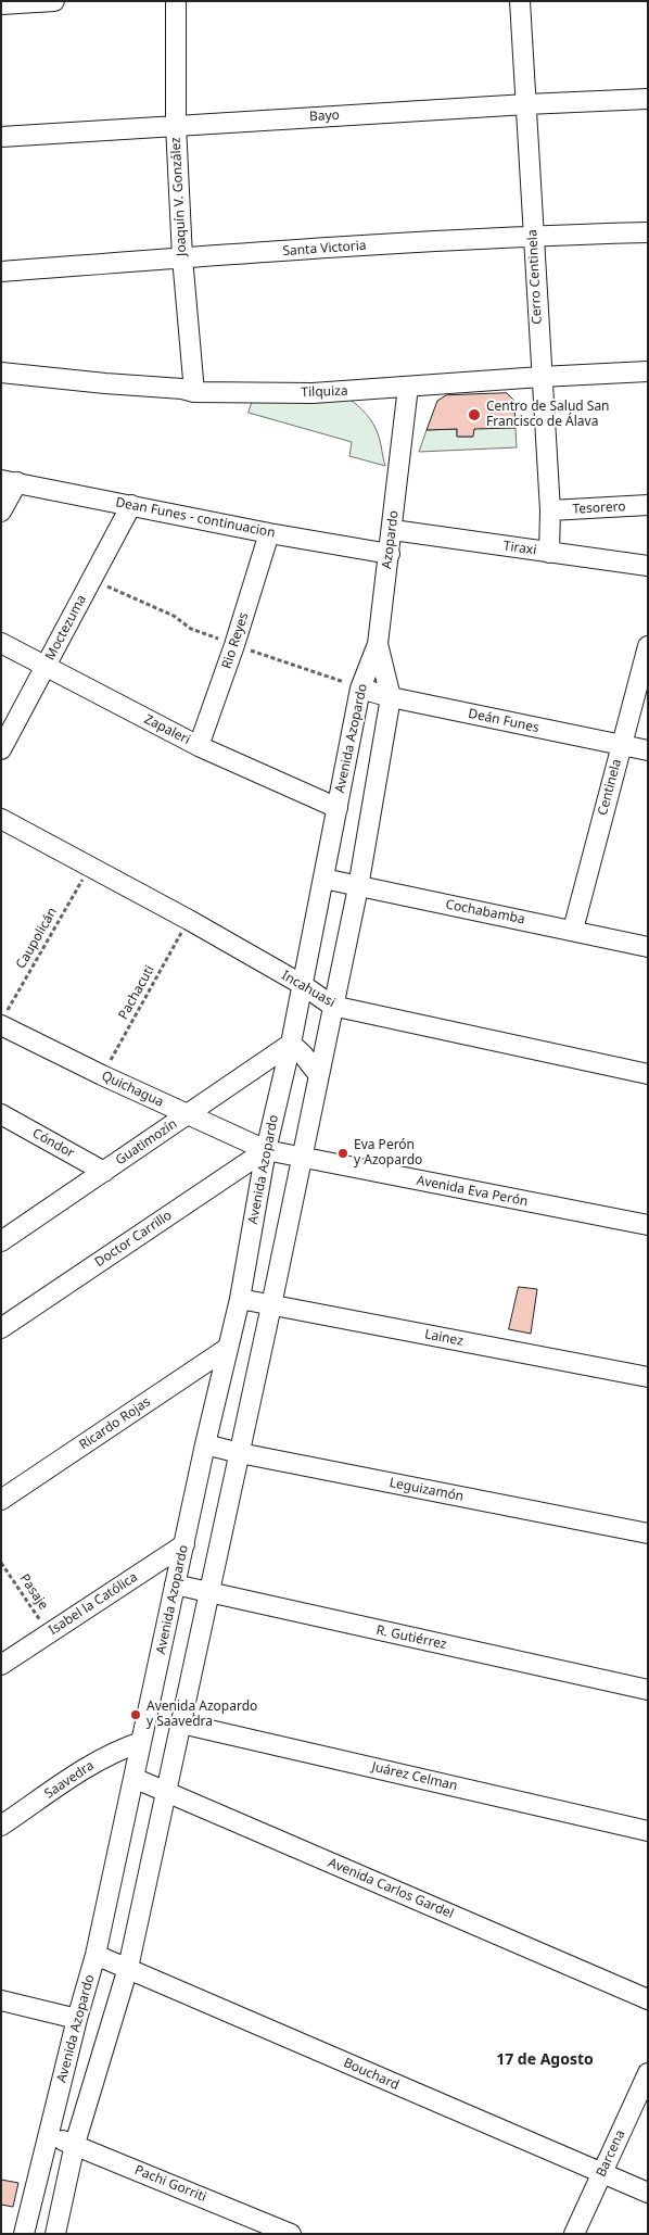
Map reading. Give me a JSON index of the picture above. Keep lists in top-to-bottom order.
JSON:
{
  "streets": {
    "street": [
      "Bayo",
      "Joaquín V. González",
      "Santa Victoria",
      "Cerro Centinela",
      "Tilquiza",
      "Tesorero",
      "Dean Funes - continuacion",
      "Azopardo",
      "Tiraxi",
      "Moctezuma",
      "Rio Reyes",
      "Deán Funes",
      "Zapaleri",
      "Avenida Azopardo",
      "Centinela",
      "Cochabamba",
      "Incahuasi",
      "Quichagua",
      "Guatimozín",
      "Cóndor",
      "Avenida Eva Perón",
      "Doctor Carrillo",
      "Lainez",
      "Ricardo Rojas",
      "Leguizamón",
      "Isabel la Católica",
      "R. Gutiérrez",
      "Juárez Celman",
      "Saavedra",
      "Avenida Carlos Gardel",
      "Bouchard",
      "Barcena",
      "Pachi Gorriti"
    ],
    "path": ["Caupolicán", "Pachacuti", "Pasaje"]
  },
  "crossings": [
    ["Bayo", "Joaquín V. González"],
    ["Bayo", "Cerro Centinela"],
    ["Joaquín V. González", "Santa Victoria"],
    ["Joaquín V. González", "Tilquiza"],
    ["Santa Victoria", "Cerro Centinela"],
    ["Cerro Centinela", "Tilquiza"],
    ["Cerro Centinela", "Tesorero"],
    ["Cerro Centinela", "Tiraxi"],
    ["Tilquiza", "Azopardo"],
    ["Dean Funes - continuacion", "Azopardo"],
    ["Dean Funes - continuacion", "Moctezuma"],
    ["Dean Funes - continuacion", "Rio Reyes"],
    ["Azopardo", "Tiraxi"],
    ["Azopardo", "Avenida Azopardo"],
    ["Moctezuma", "Zapaleri"],
    ["Rio Reyes", "Zapaleri"],
    ["Deán Funes", "Avenida Azopardo"],
    ["Deán Funes", "Centinela"],
    ["Zapaleri", "Avenida Azopardo"],
    ["Avenida Azopardo", "Cochabamba"],
    ["Avenida Azopardo", "Incahuasi"],
    ["Avenida Azopardo", "Quichagua"],
    ["Avenida Azopardo", "Guatimozín"],
    ["Avenida Azopardo", "Avenida Eva Perón"],
    ["Avenida Azopardo", "Doctor Carrillo"],
    ["Avenida Azopardo", "Lainez"],
    ["Avenida Azopardo", "Ricardo Rojas"],
    ["Avenida Azopardo", "Leguizamón"],
    ["Avenida Azopardo", "Isabel la Católica"],
    ["Avenida Azopardo", "R. Gutiérrez"],
    ["Avenida Azopardo", "Juárez Celman"],
    ["Avenida Azopardo", "Saavedra"],
    ["Avenida Azopardo", "Avenida Carlos Gardel"],
    ["Avenida Azopardo", "Bouchard"],
    ["Avenida Azopardo", "Pachi Gorriti"],
    ["Centinela", "Cochabamba"],
    ["Caupolicán", "Incahuasi"],
    ["Caupolicán", "Quichagua"],
    ["Incahuasi", "Pachacuti"],
    ["Pachacuti", "Quichagua"],
    ["Quichagua", "Guatimozín"],
    ["Quichagua", "Avenida Eva Perón"],
    ["Quichagua", "Doctor Carrillo"],
    ["Guatimozín", "Cóndor"],
    ["Avenida Eva Perón", "Doctor Carrillo"],
    ["Pasaje", "Isabel la Católica"],
    ["Bouchard", "Barcena"]
  ],
  "districts": ["17 de Agosto"],
  "places": ["Centro de Salud San Francisco de Álava", "Eva Perón y Azopardo", "Avenida Azopardo y Saavedra"]
}
